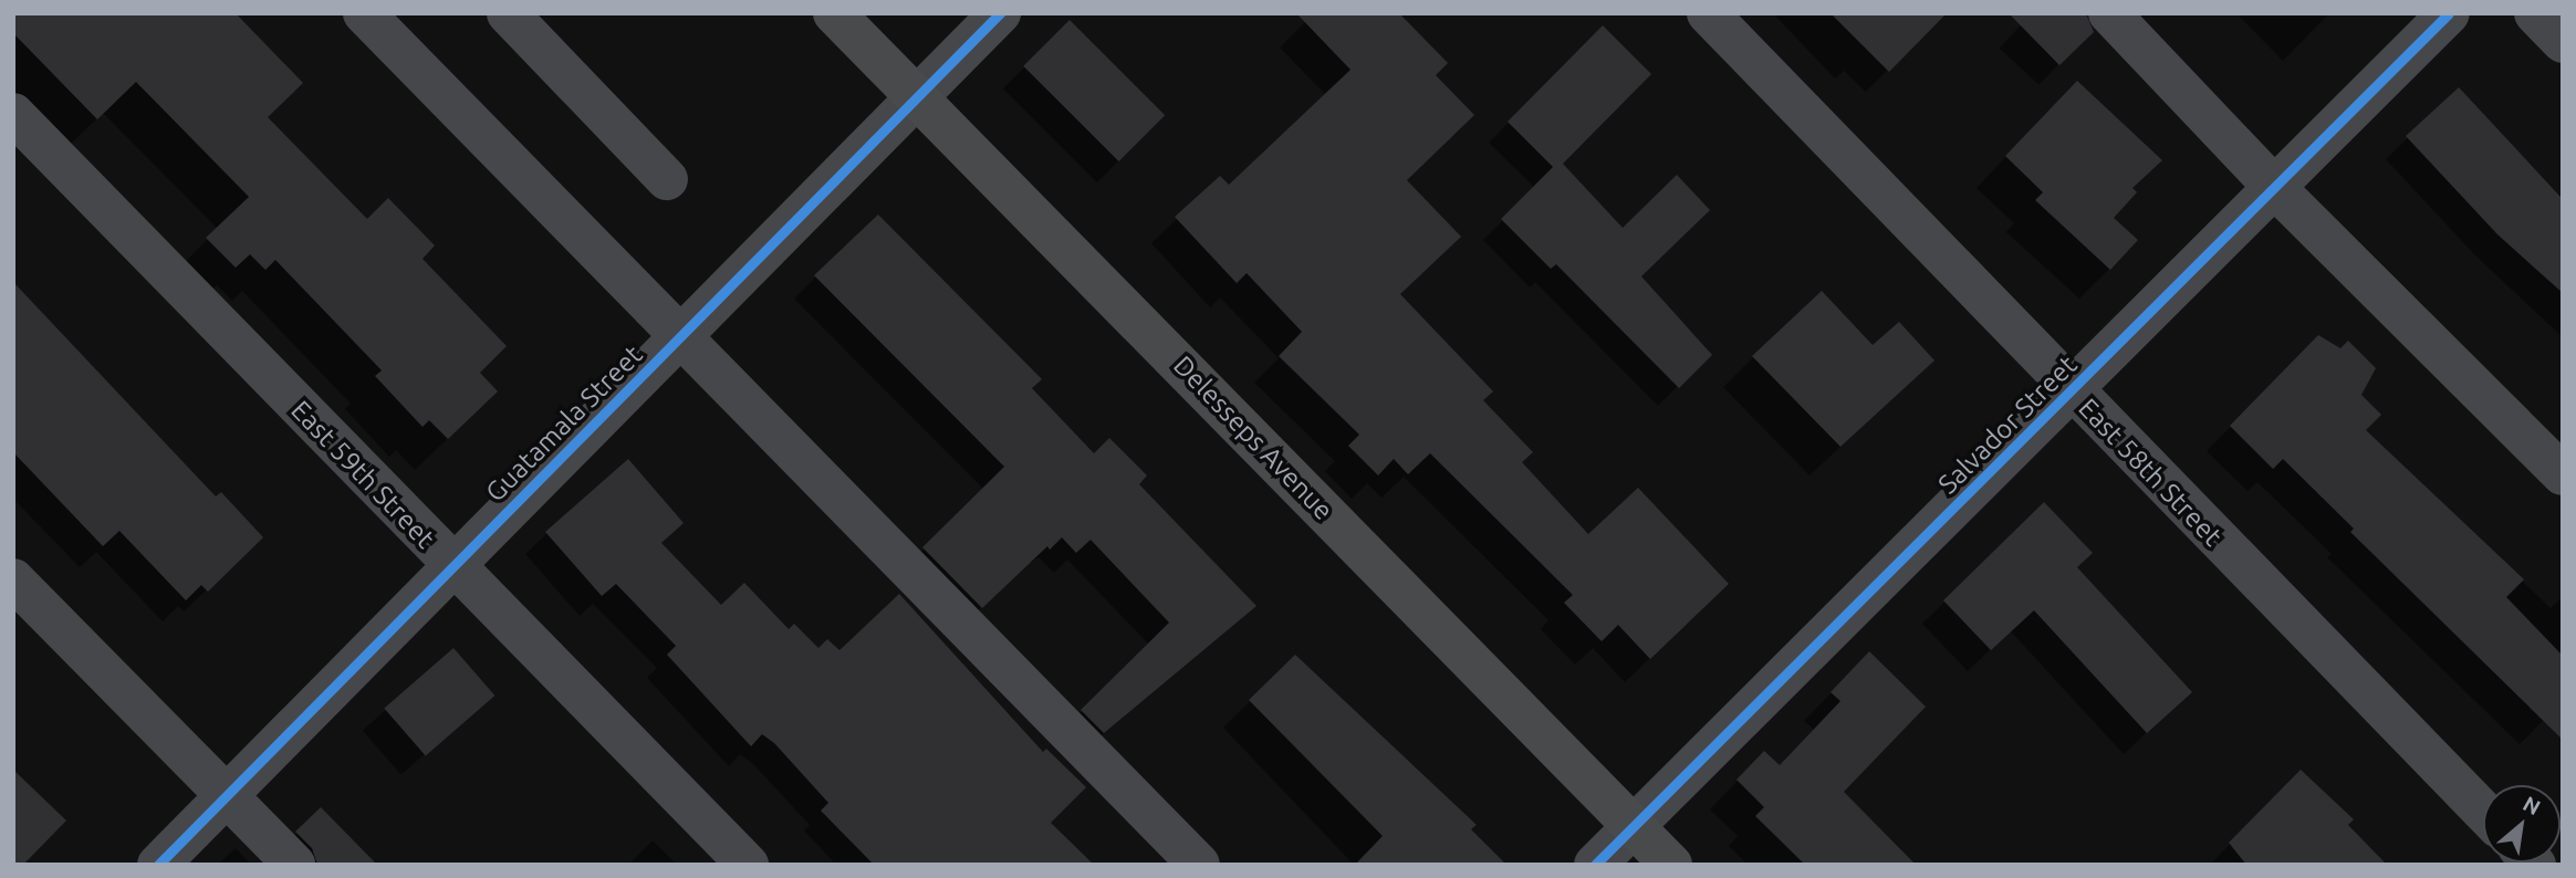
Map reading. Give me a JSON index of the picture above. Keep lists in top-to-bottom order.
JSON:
{
  "streets": {
    "main road": ["Delesseps Avenue"],
    "street": [
      "Guatamala Street",
      "Salvador Street",
      "East 58th Street",
      "East 59th Street"
    ]
  },
  "crossings": [
    ["Guatamala Street", "Delesseps Avenue"],
    ["Guatamala Street", "East 59th Street"],
    ["Salvador Street", "Delesseps Avenue"],
    ["Salvador Street", "East 58th Street"]
  ],
  "north": "top right"
}
